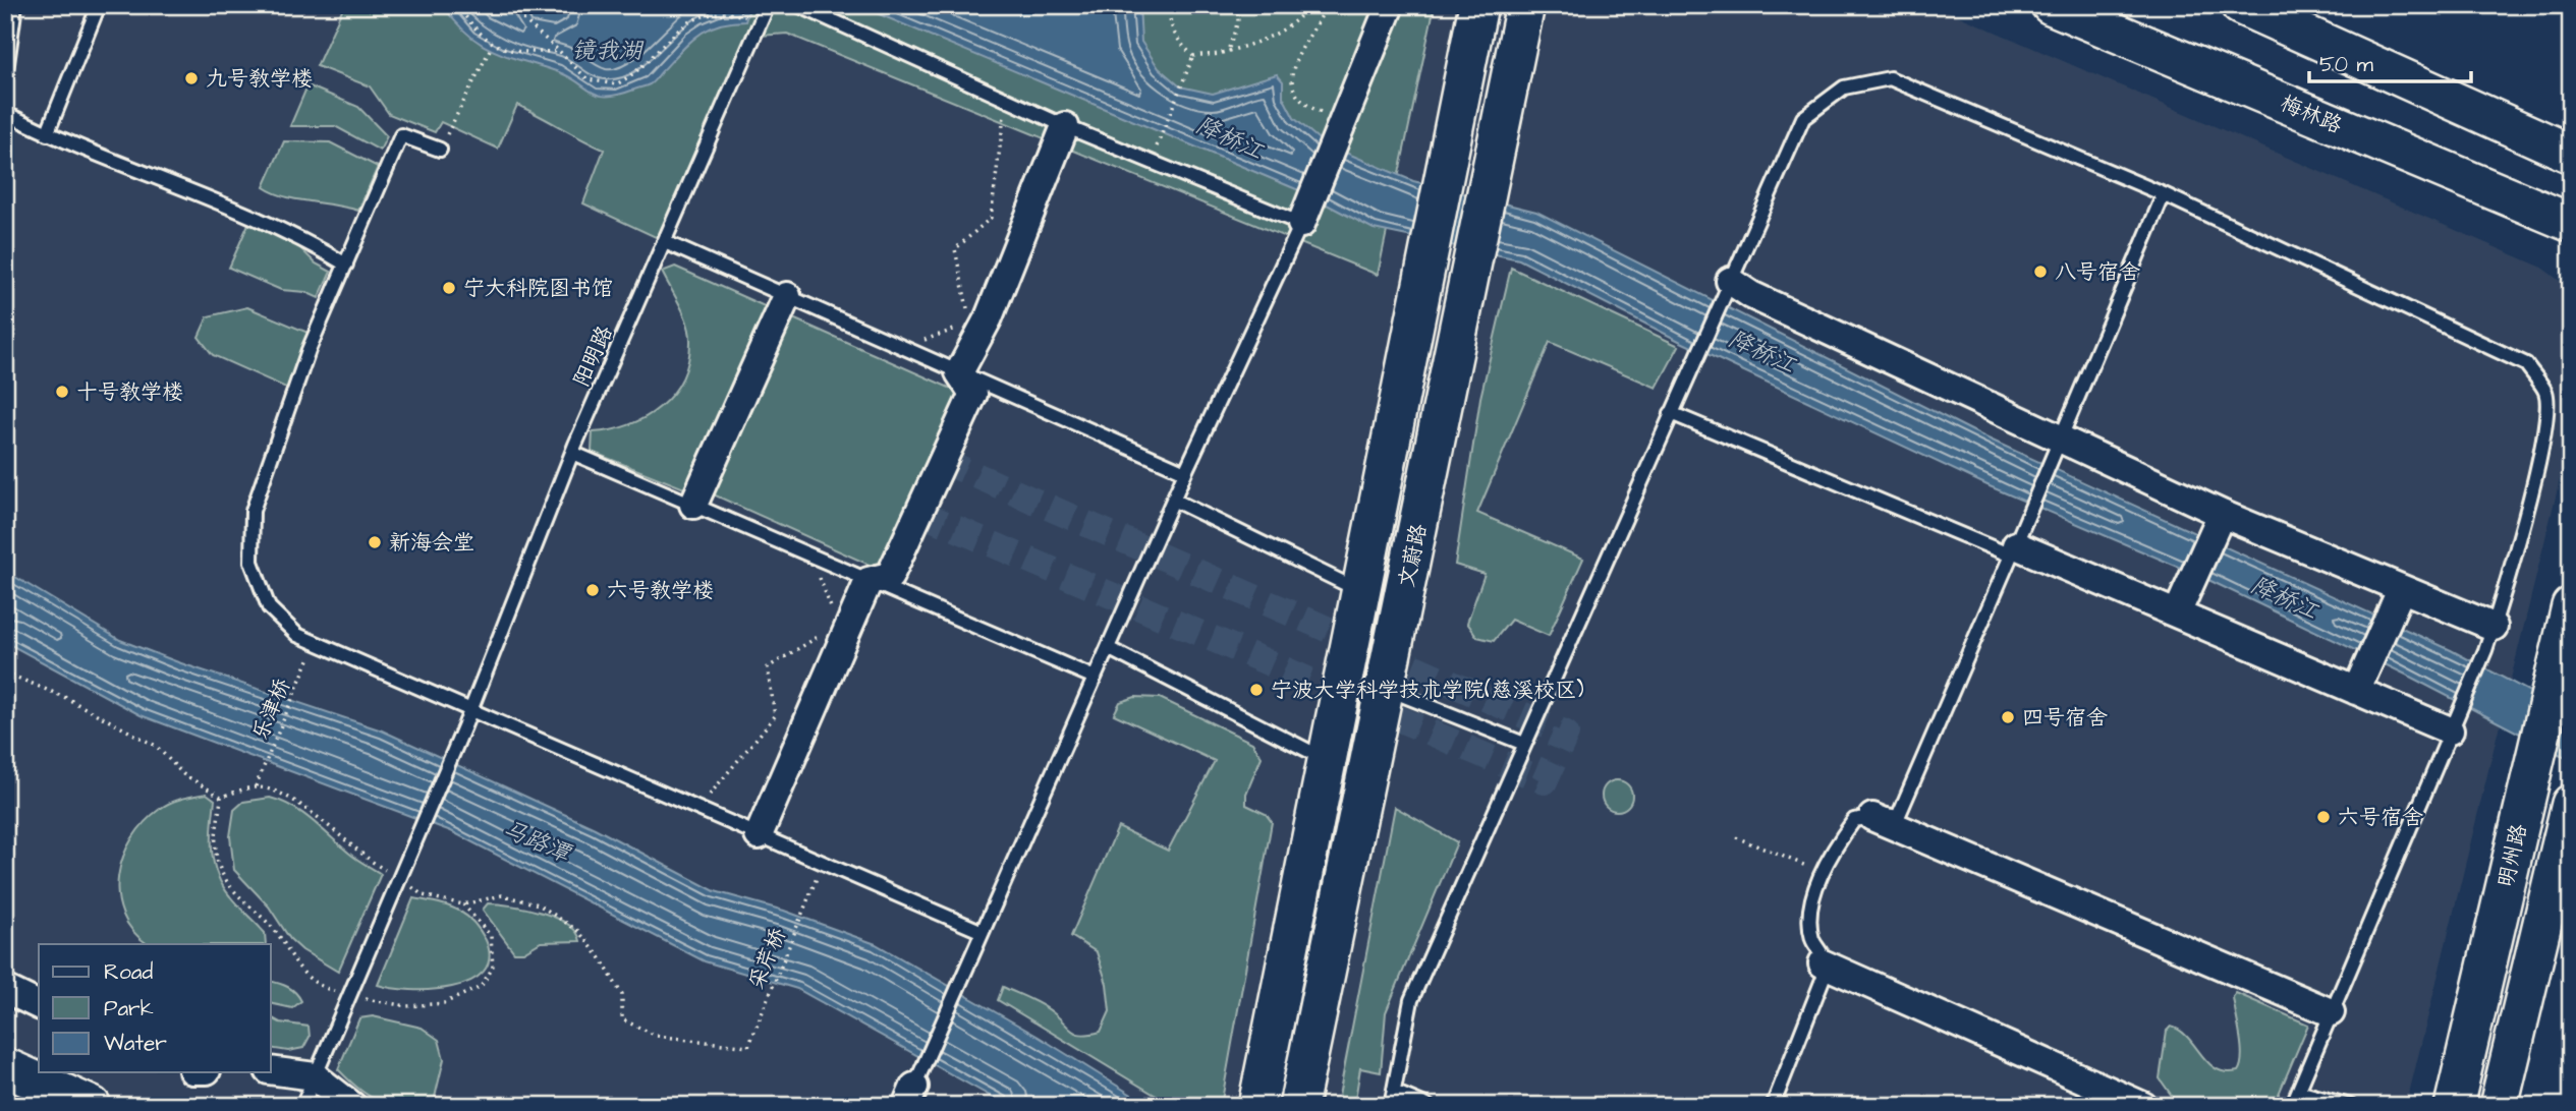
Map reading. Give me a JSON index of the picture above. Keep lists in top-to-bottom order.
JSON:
{
  "streets": {
    "main road": ["梅林路", "文蔚路", "明州路"],
    "lane": ["阳明路"],
    "path": ["乐津桥", "采芹桥"]
  },
  "water": ["镜我湖", "降桥江", "马路潭"],
  "places": [
    "九号教学楼",
    "八号宿舍",
    "宁大科院图书馆",
    "十号教学楼",
    "新海会堂",
    "六号教学楼",
    "宁波大学科学技术学院(慈溪校区)",
    "四号宿舍",
    "六号宿舍"
  ],
  "legend": ["Road", "Park", "Water"],
  "scale_bar": "50 m"
}
